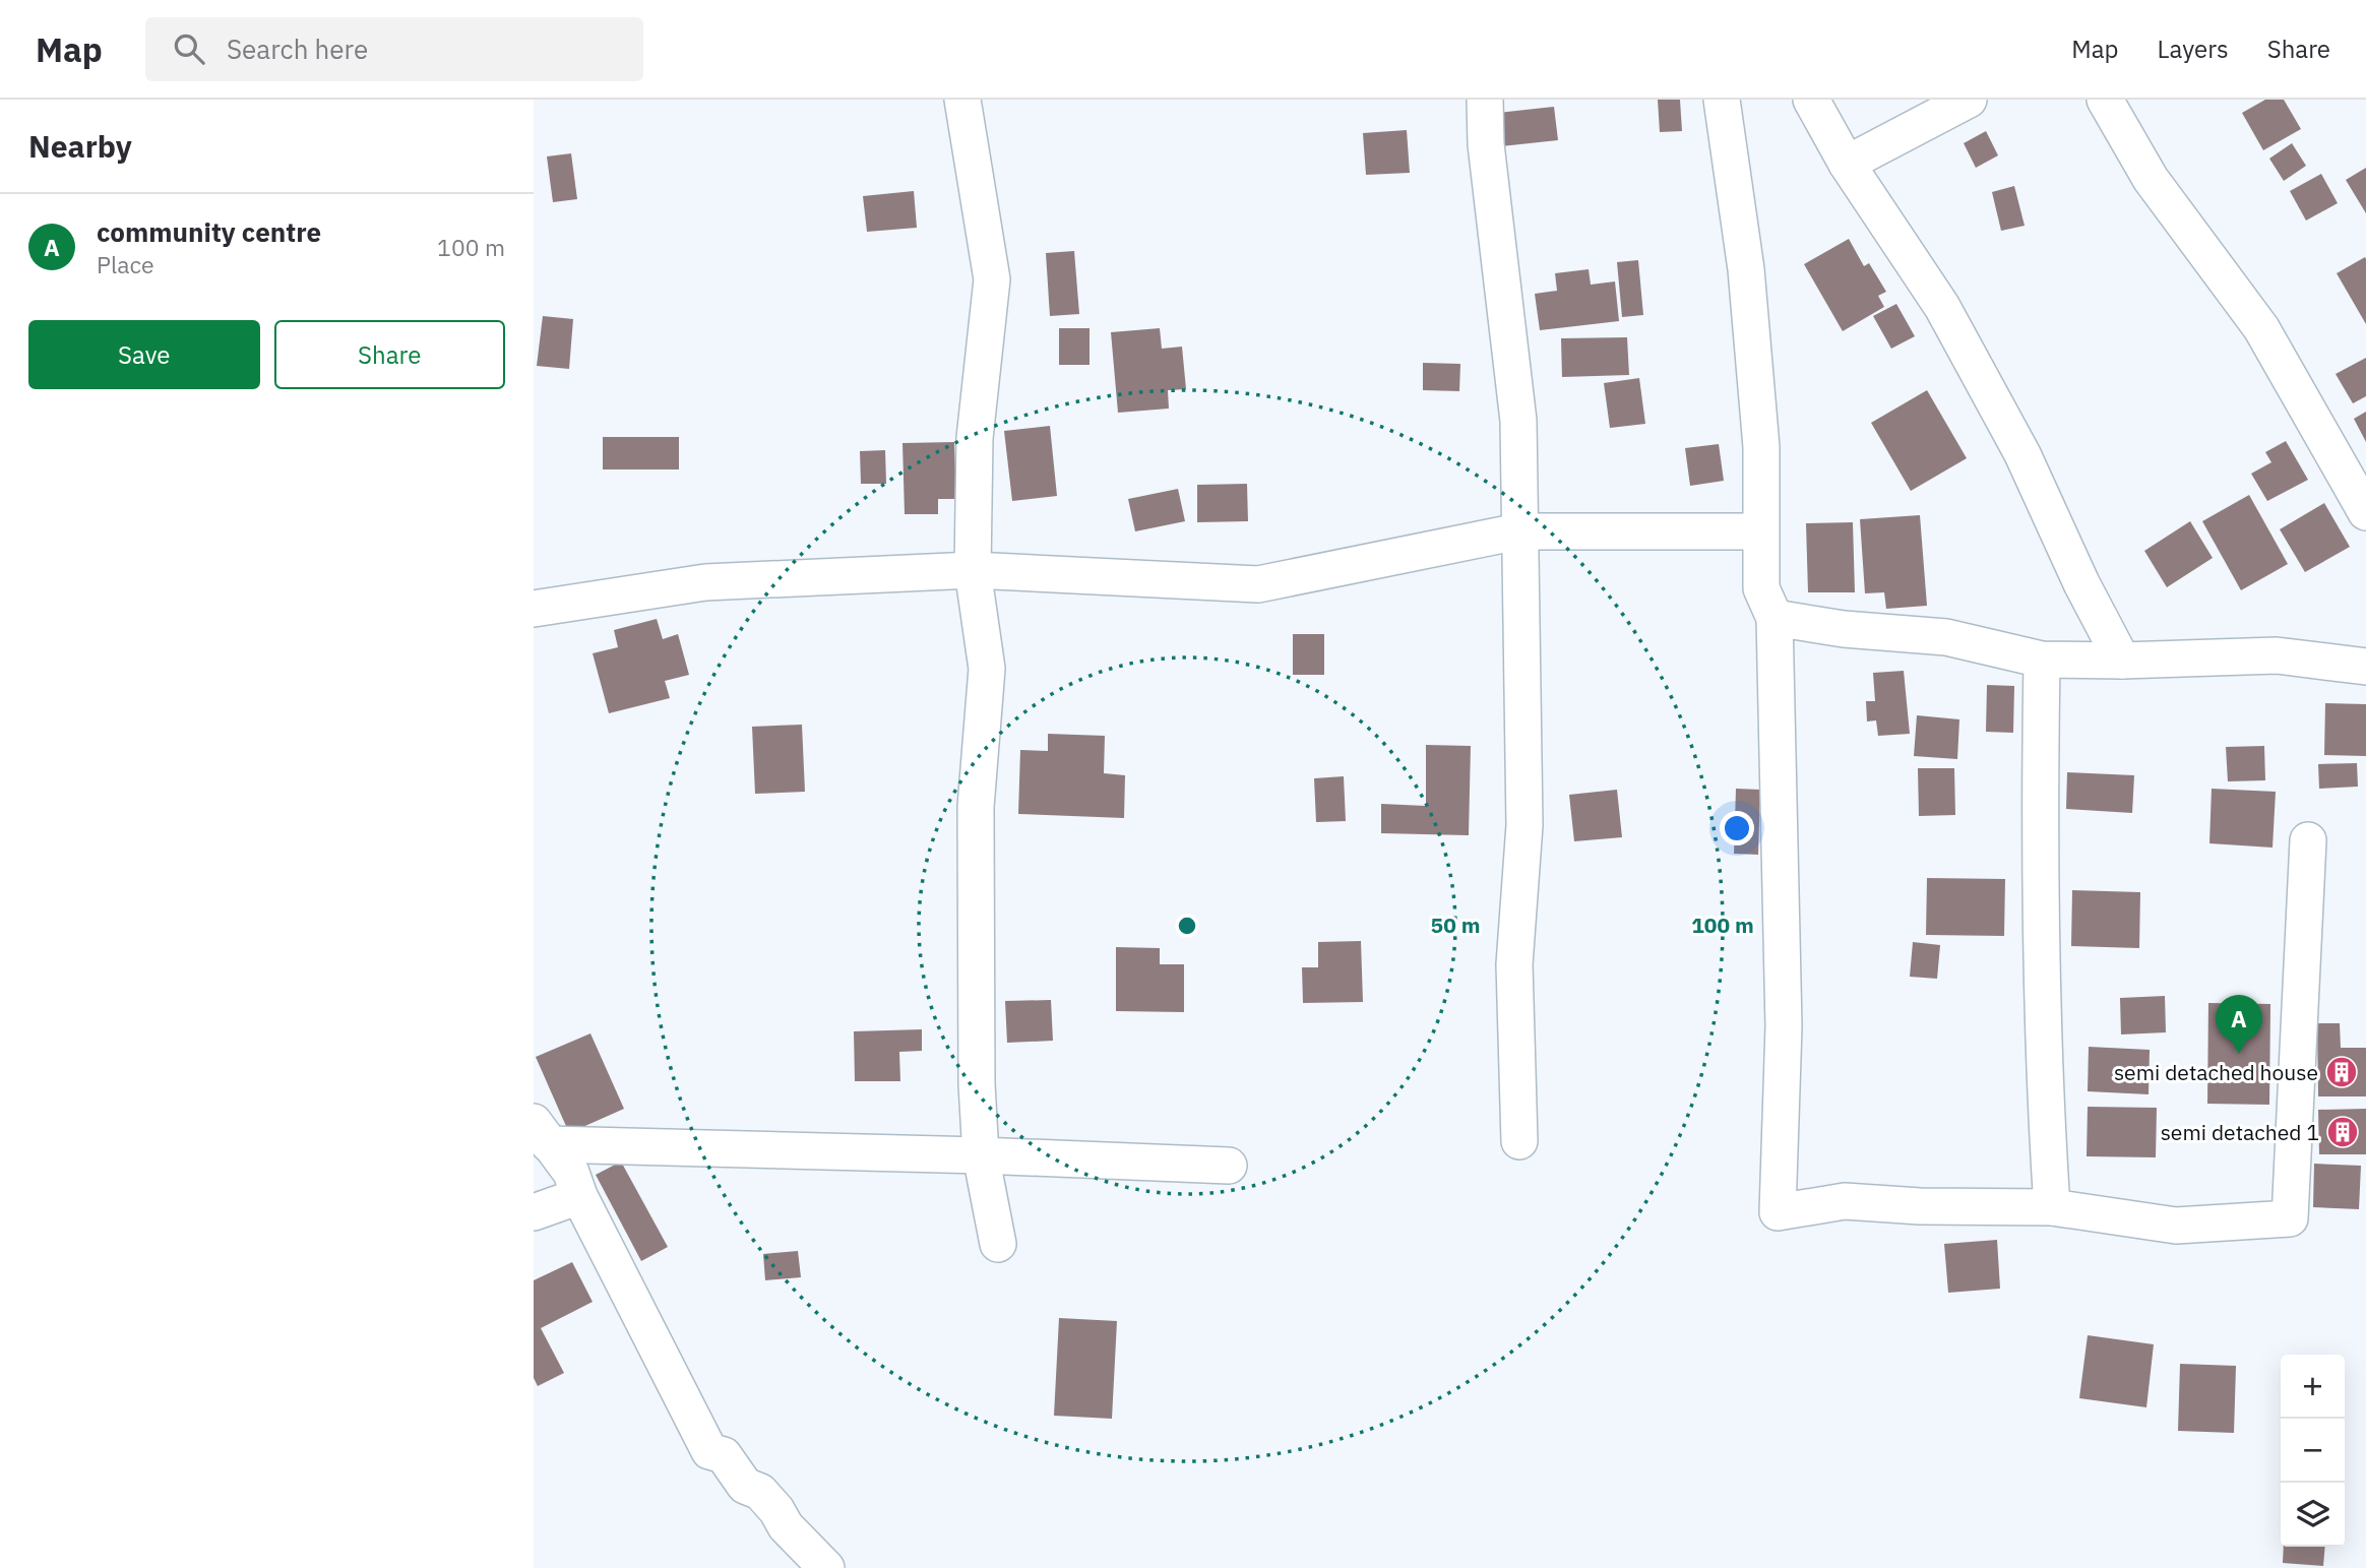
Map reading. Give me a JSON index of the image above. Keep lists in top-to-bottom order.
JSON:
{
  "places": {
    "building": ["semi detached house", "semi detached 1"]
  },
  "page": {
    "header": "Map",
    "search": "Search here",
    "nav": ["Map", "Layers", "Share"],
    "heading": "Nearby",
    "list": [
      {
        "mark": "A",
        "name": "community centre",
        "note": "Place",
        "value": "100 m"
      }
    ],
    "buttons": ["Save", "Share"],
    "pins": "A",
    "map_buttons": ["+", "−"]
  },
  "rings": ["50 m", "100 m"]
}
